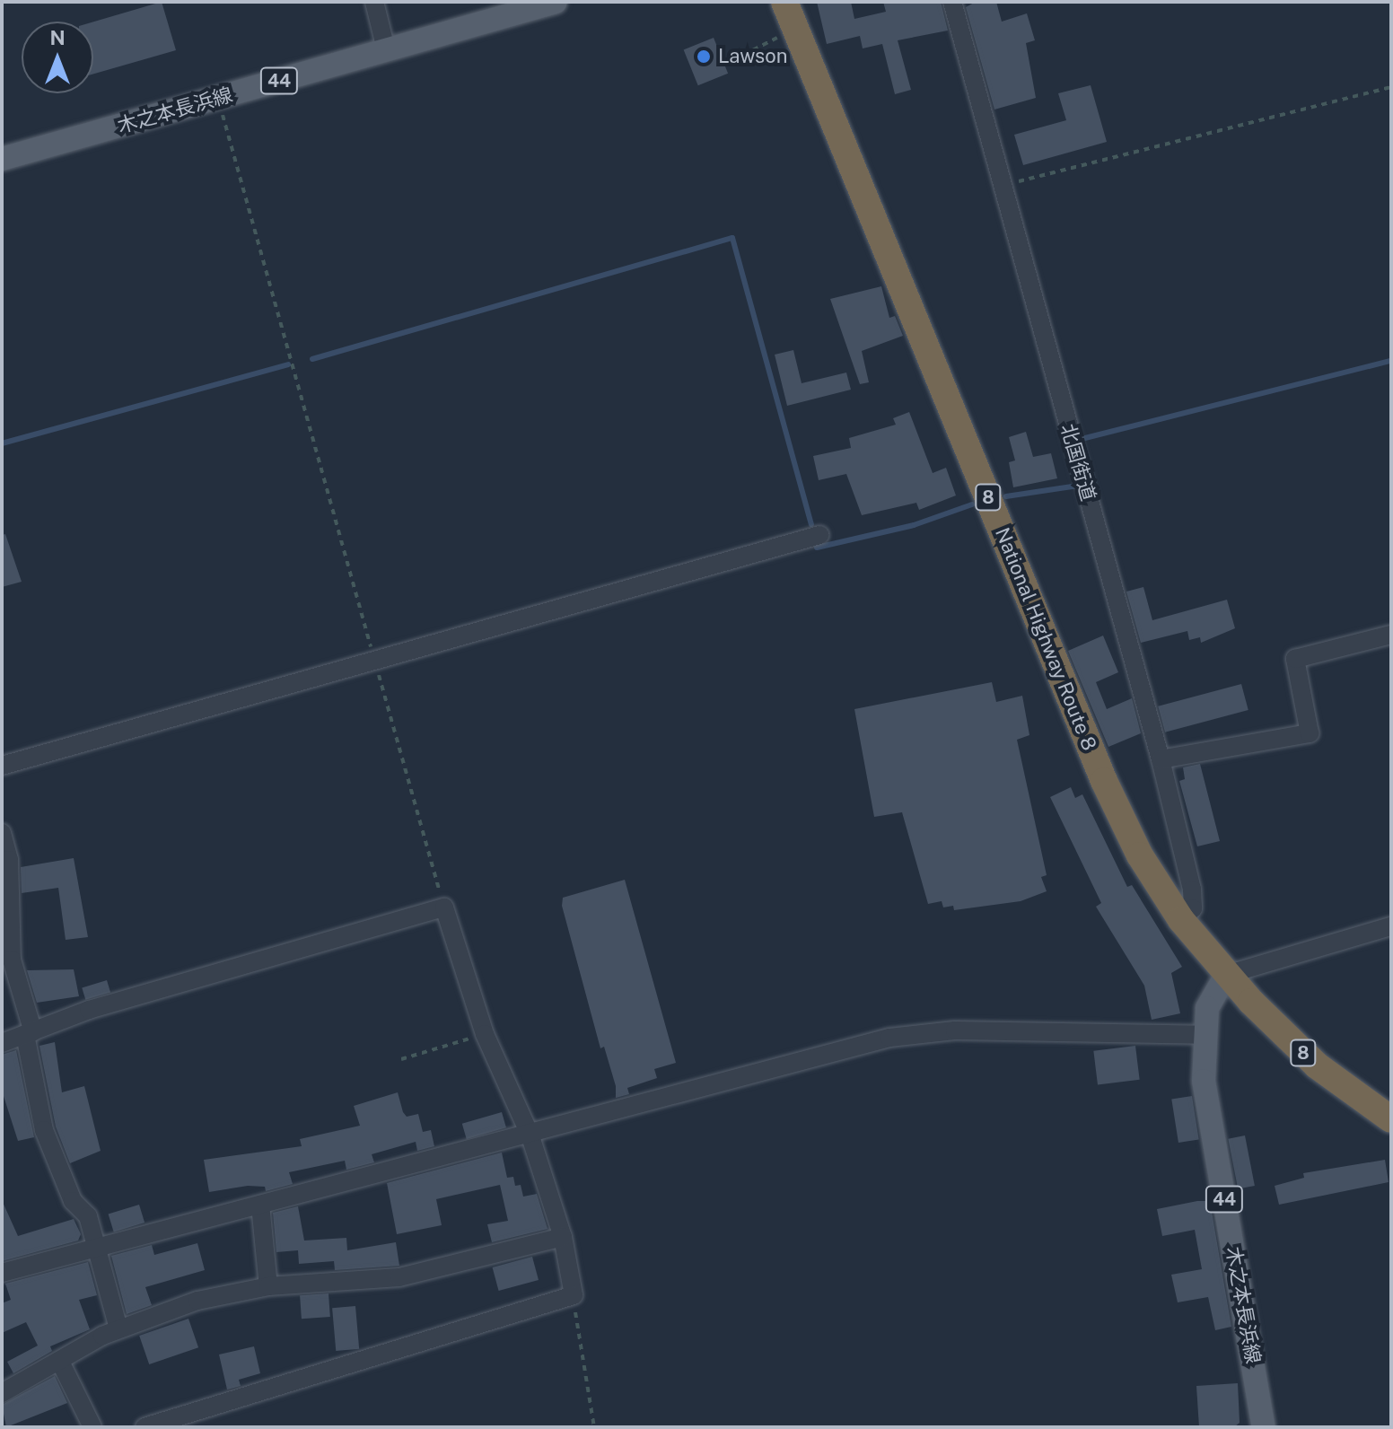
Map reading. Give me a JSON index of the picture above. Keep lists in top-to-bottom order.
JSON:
{
  "streets": {
    "highway": ["8", "National Highway Route 8"],
    "main road": ["44", "木之本長浜線"],
    "street": ["北国街道"]
  },
  "crossings": [
    ["木之本長浜線", "National Highway Route 8"],
    ["北国街道", "National Highway Route 8"]
  ],
  "places": ["Lawson"],
  "north": "top"
}
